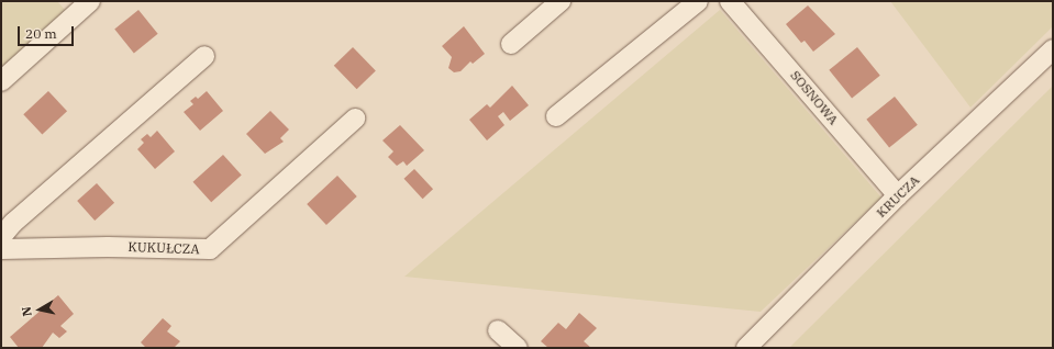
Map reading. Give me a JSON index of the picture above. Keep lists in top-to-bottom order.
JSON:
{
  "streets": {
    "street": ["SOSNOWA", "KRUCZA", "KUKUŁCZA"]
  },
  "crossings": [
    ["SOSNOWA", "KRUCZA"]
  ],
  "scale_bar": "20 m",
  "north": "left"
}
